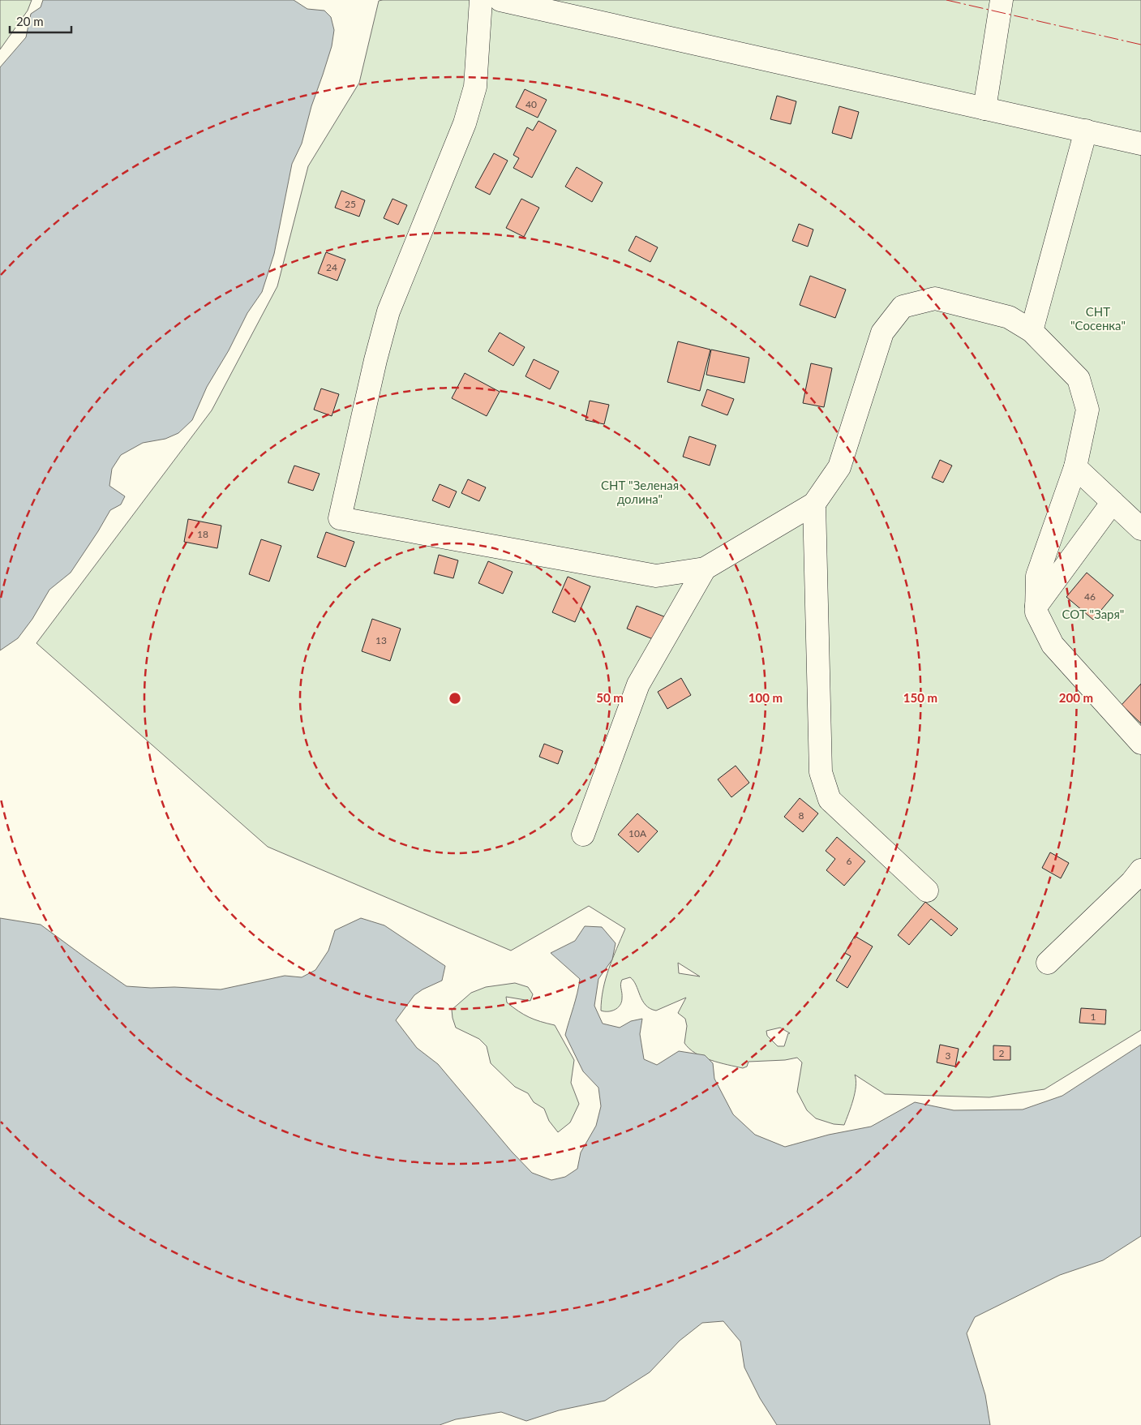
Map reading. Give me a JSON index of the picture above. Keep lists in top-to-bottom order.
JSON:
{
  "parks": ["СНТ \"Сосенка\"", "СНТ \"Зеленая долина\"", "СОТ \"Заря\""],
  "house_numbers": [
    "40",
    "25",
    "24",
    "18",
    "46",
    "13",
    "8",
    "10А",
    "6",
    "1",
    "2",
    "3"
  ],
  "scale_bar": "20 m",
  "rings": [
    "50 m",
    "100 m",
    "150 m",
    "200 m"
  ]
}
